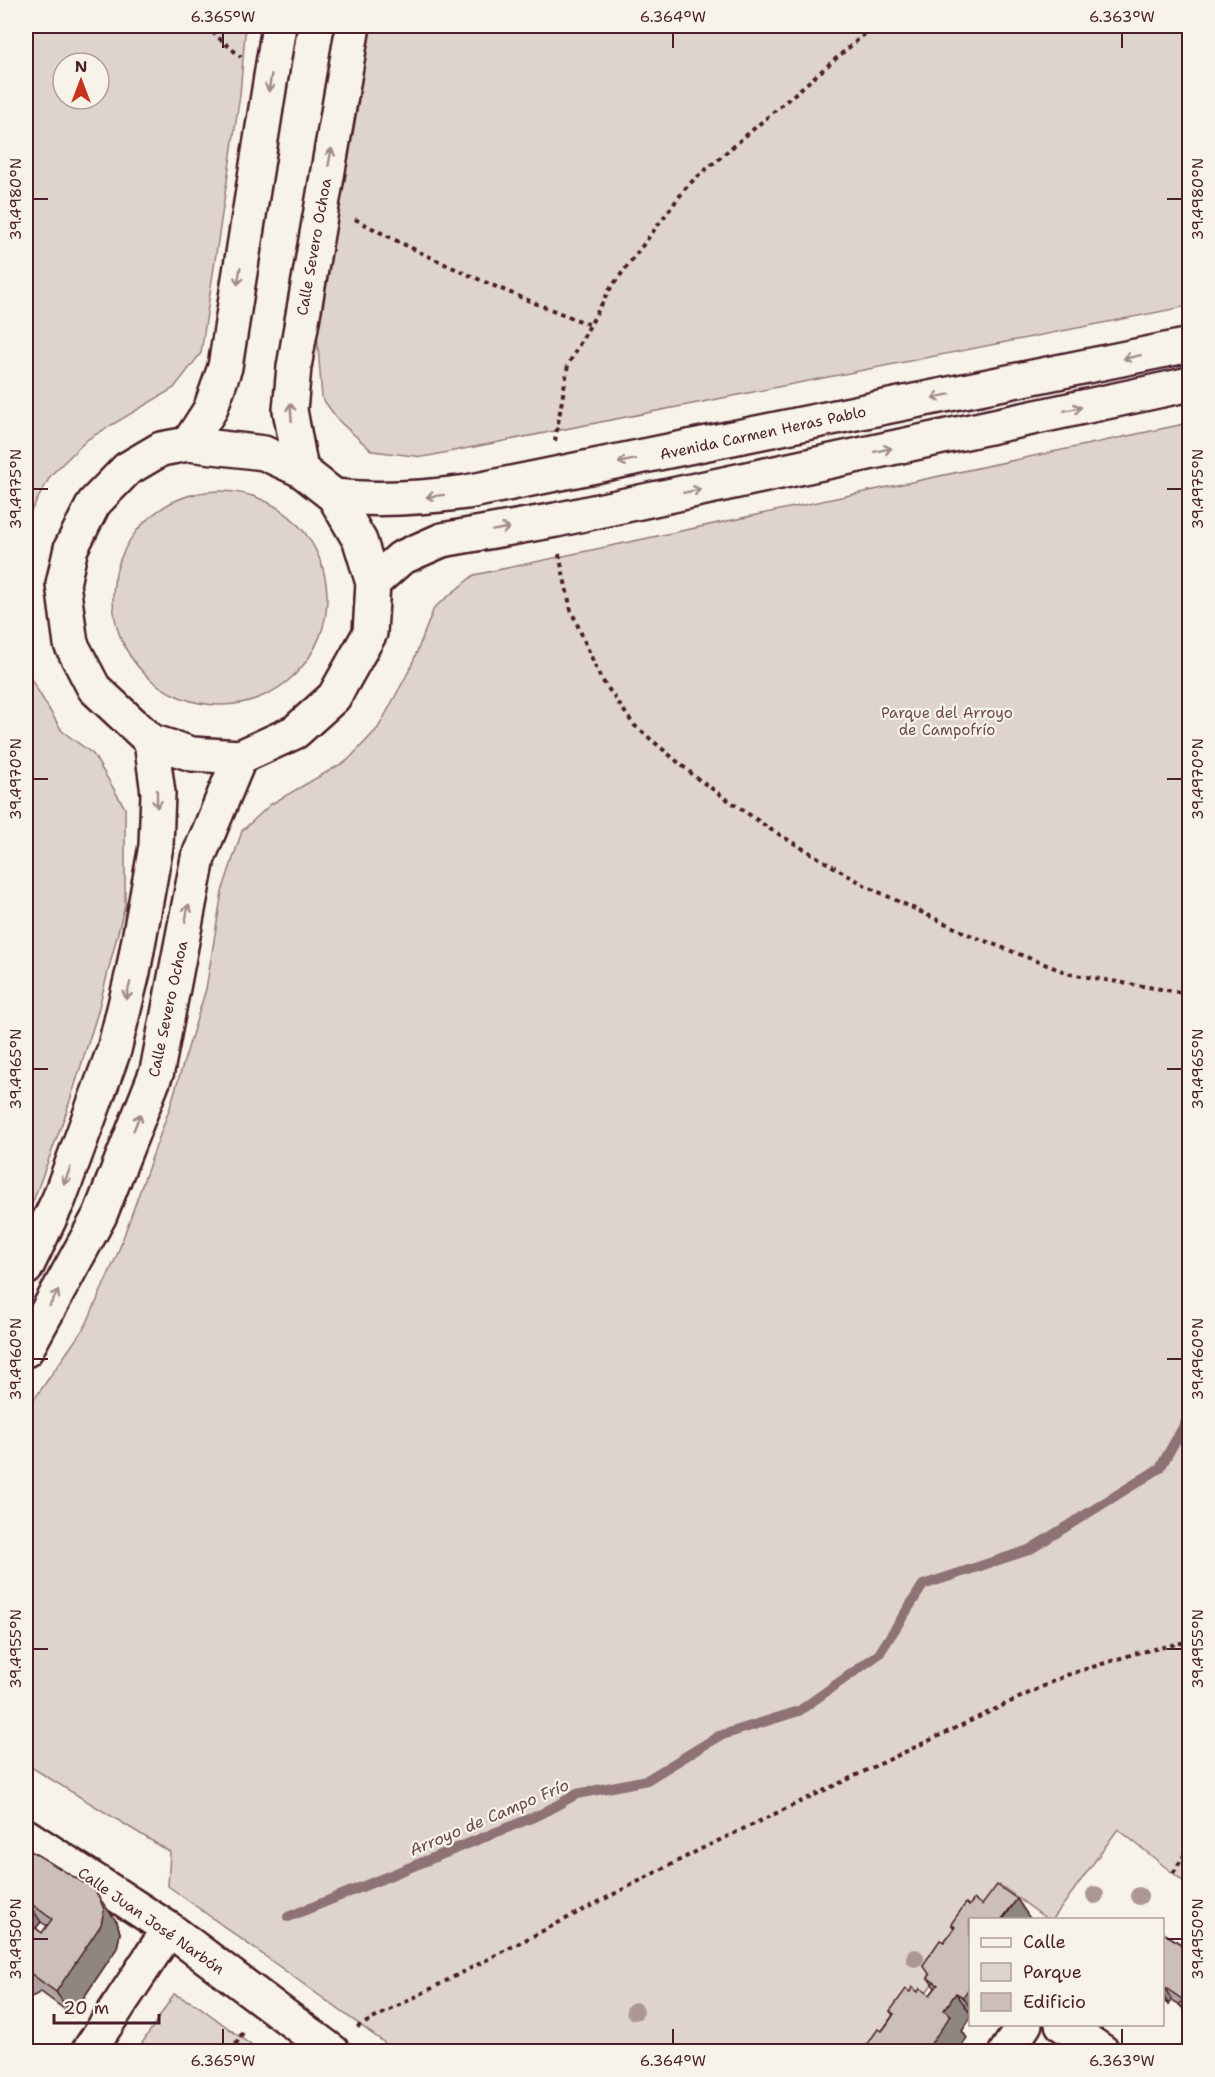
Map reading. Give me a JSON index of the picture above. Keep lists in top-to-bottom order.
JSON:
{
  "streets": {
    "main road": ["Calle Severo Ochoa", "Avenida Carmen Heras Pablo", "Calle Juan José Narbón"]
  },
  "water": ["Arroyo de Campo Frío"],
  "parks": ["Parque del Arroyo de Campofrío"],
  "legend": ["Calle", "Parque", "Edificio"],
  "scale_bar": "20 m",
  "north": "top",
  "coordinates": [
    "6.365°W",
    "6.364°W",
    "6.363°W",
    "39.4980°N",
    "39.4975°N",
    "39.4970°N",
    "39.4965°N",
    "39.4960°N",
    "39.4955°N",
    "39.4950°N"
  ]
}
